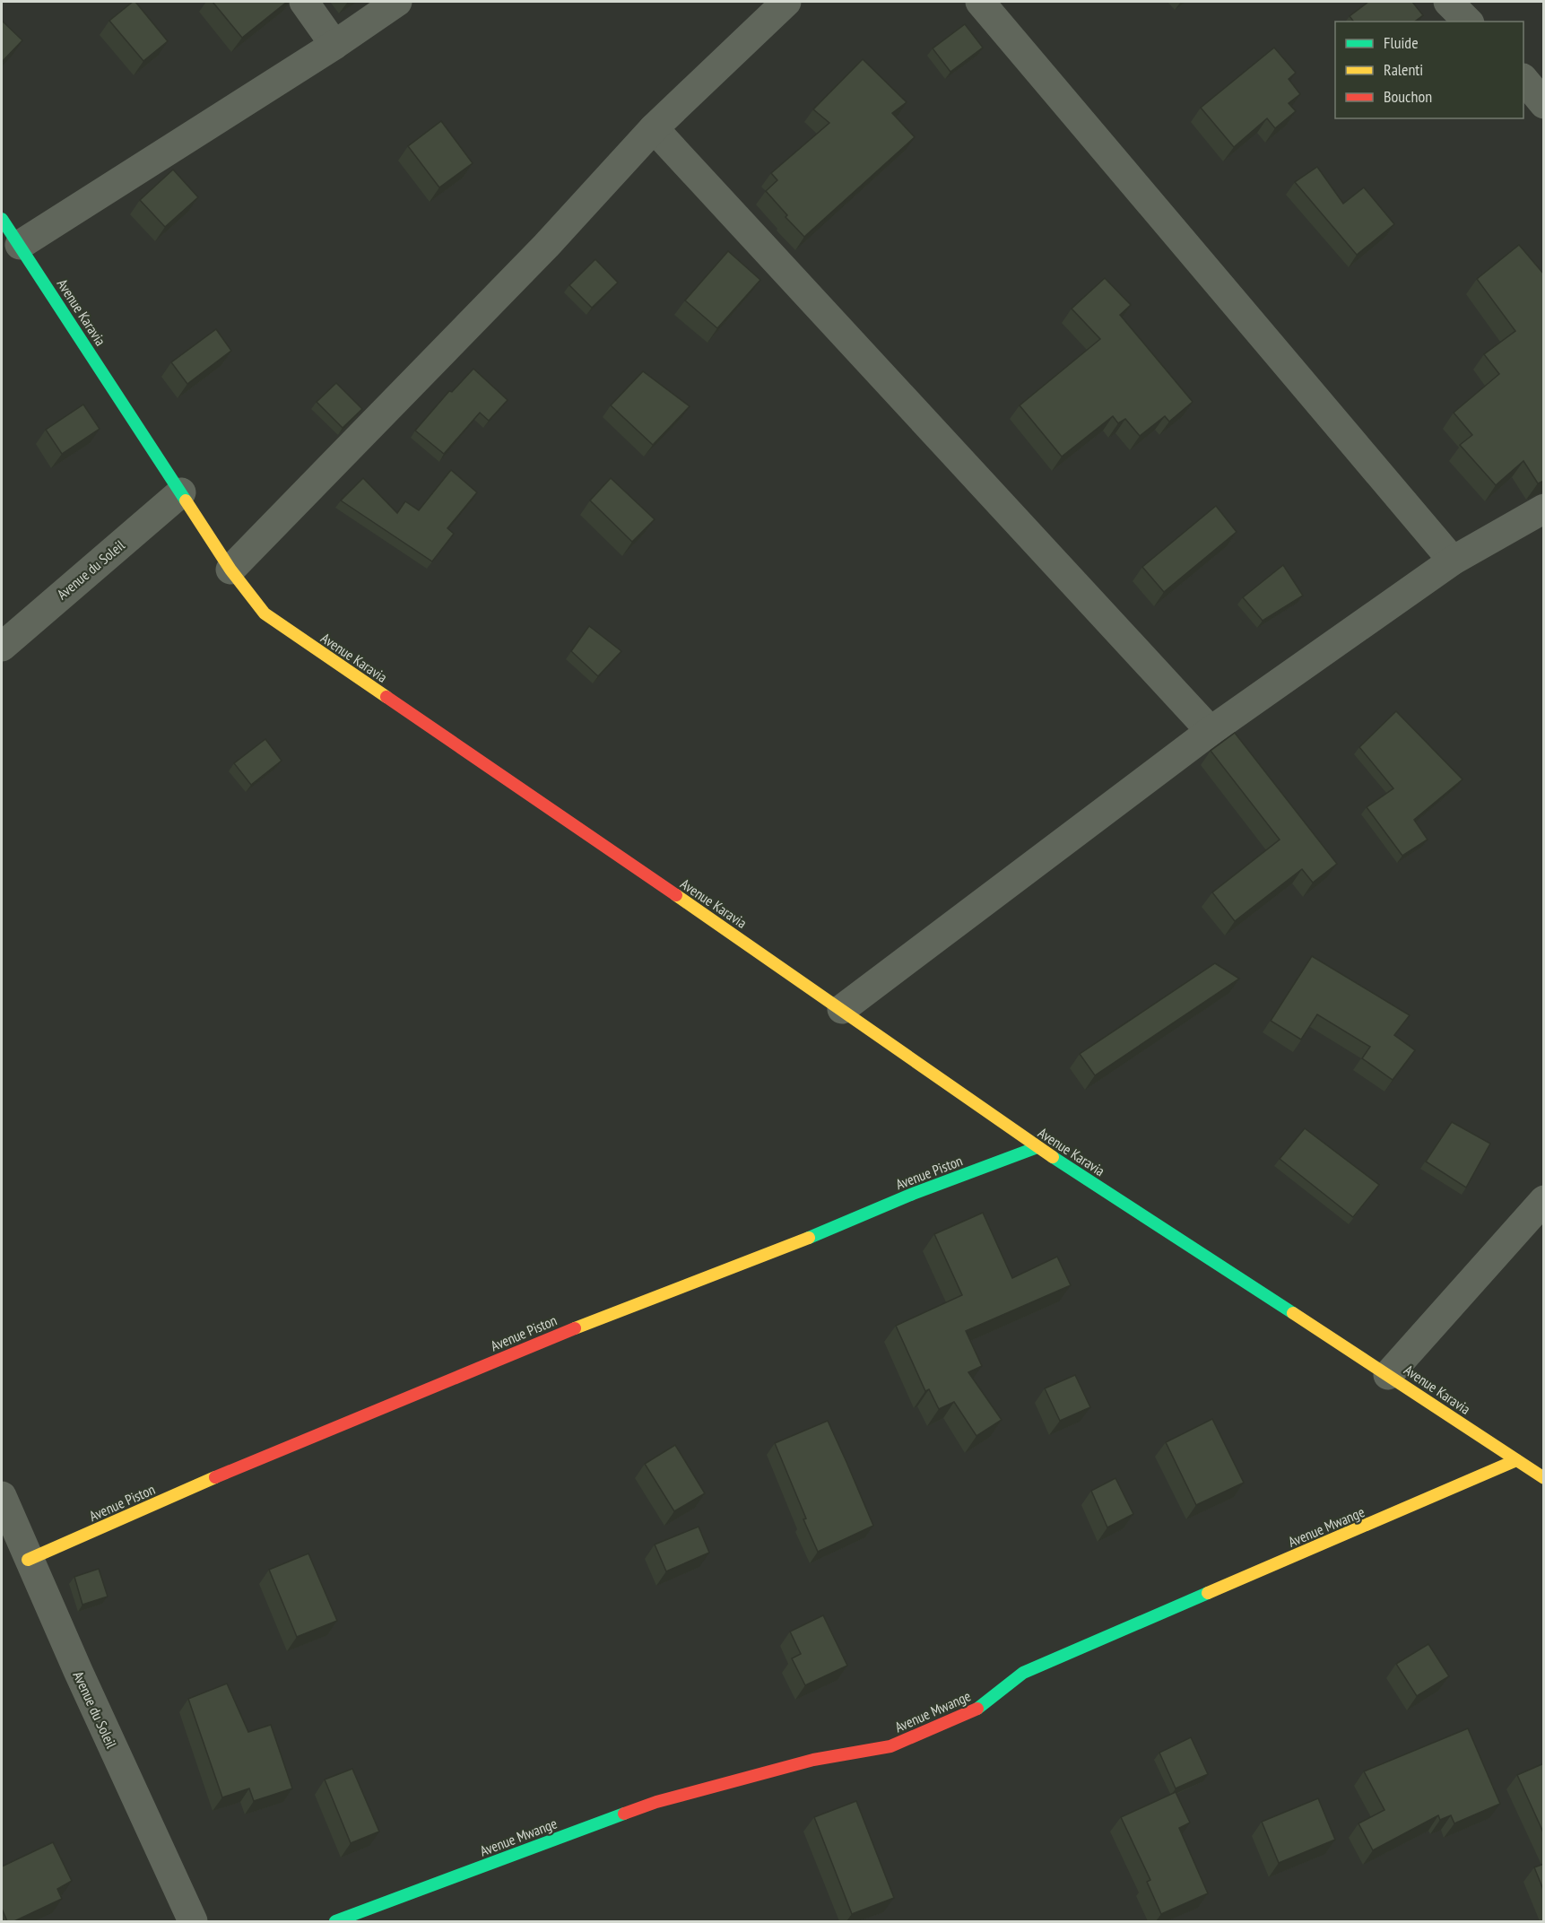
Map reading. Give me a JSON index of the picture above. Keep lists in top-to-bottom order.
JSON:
{
  "streets": {
    "street": [
      "Avenue Karavia",
      "Avenue du Soleil",
      "Avenue Piston",
      "Avenue Mwange"
    ]
  },
  "crossings": [
    ["Avenue Karavia", "Avenue du Soleil"],
    ["Avenue Karavia", "Avenue Piston"],
    ["Avenue Karavia", "Avenue Mwange"],
    ["Avenue du Soleil", "Avenue Piston"]
  ],
  "legend": ["Fluide", "Ralenti", "Bouchon"]
}
